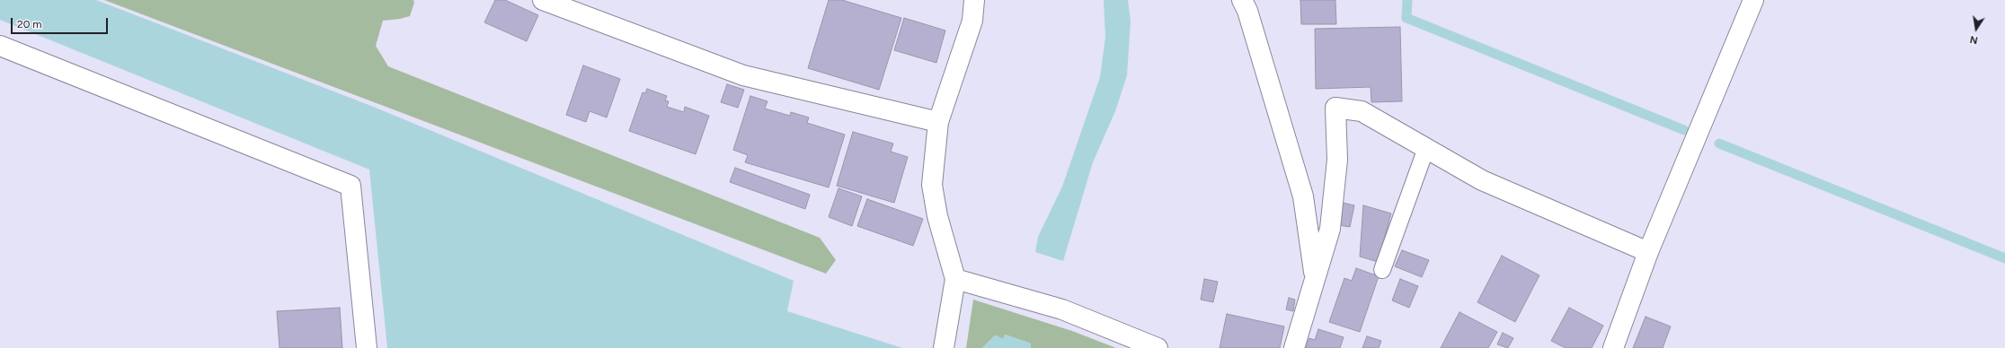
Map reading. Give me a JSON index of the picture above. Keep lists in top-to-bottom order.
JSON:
{
  "scale_bar": "20 m",
  "north": "bottom"
}
